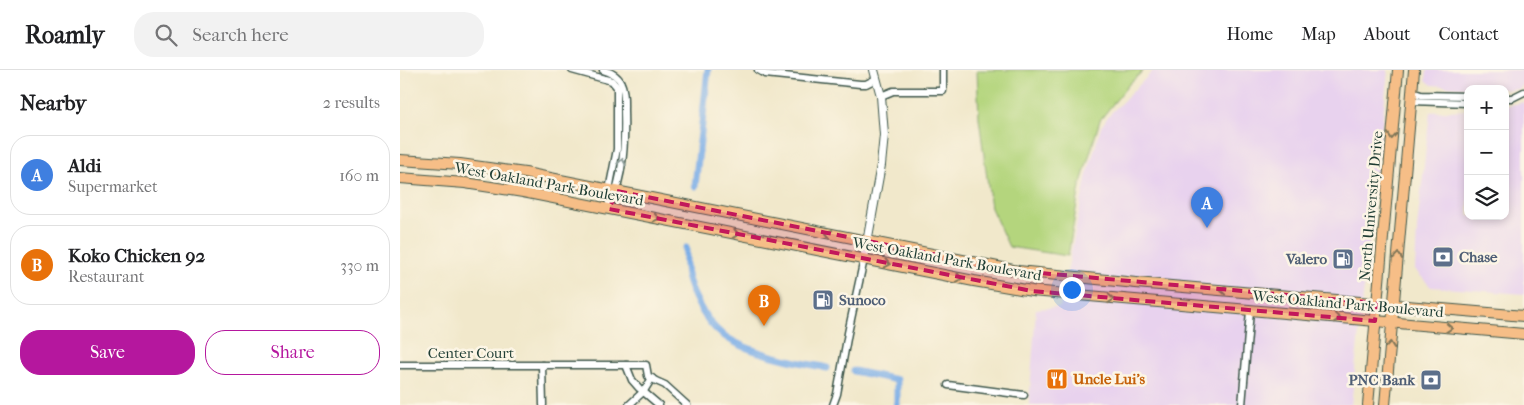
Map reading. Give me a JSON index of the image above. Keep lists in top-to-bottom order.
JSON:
{
  "streets": {
    "main road": ["West Oakland Park Boulevard", "North University Drive"],
    "street": ["Center Court"]
  },
  "crossings": [
    ["West Oakland Park Boulevard", "North University Drive"]
  ],
  "places": {
    "bank": ["Chase", "PNC Bank"],
    "fuel station": ["Valero", "Sunoco"],
    "restaurant": ["Uncle Lui's"]
  },
  "page": {
    "header": "Roamly",
    "search": "Search here",
    "nav": [
      "Home",
      "Map",
      "About",
      "Contact"
    ],
    "heading": ["Nearby", "2 results"],
    "map_buttons": ["+", "−"],
    "list": [
      {
        "mark": "A",
        "name": "Aldi",
        "note": "Supermarket",
        "value": "160 m"
      },
      {
        "mark": "B",
        "name": "Koko Chicken 92",
        "note": "Restaurant",
        "value": "330 m"
      }
    ],
    "pins": ["A", "B"],
    "buttons": ["Save", "Share"]
  }
}
